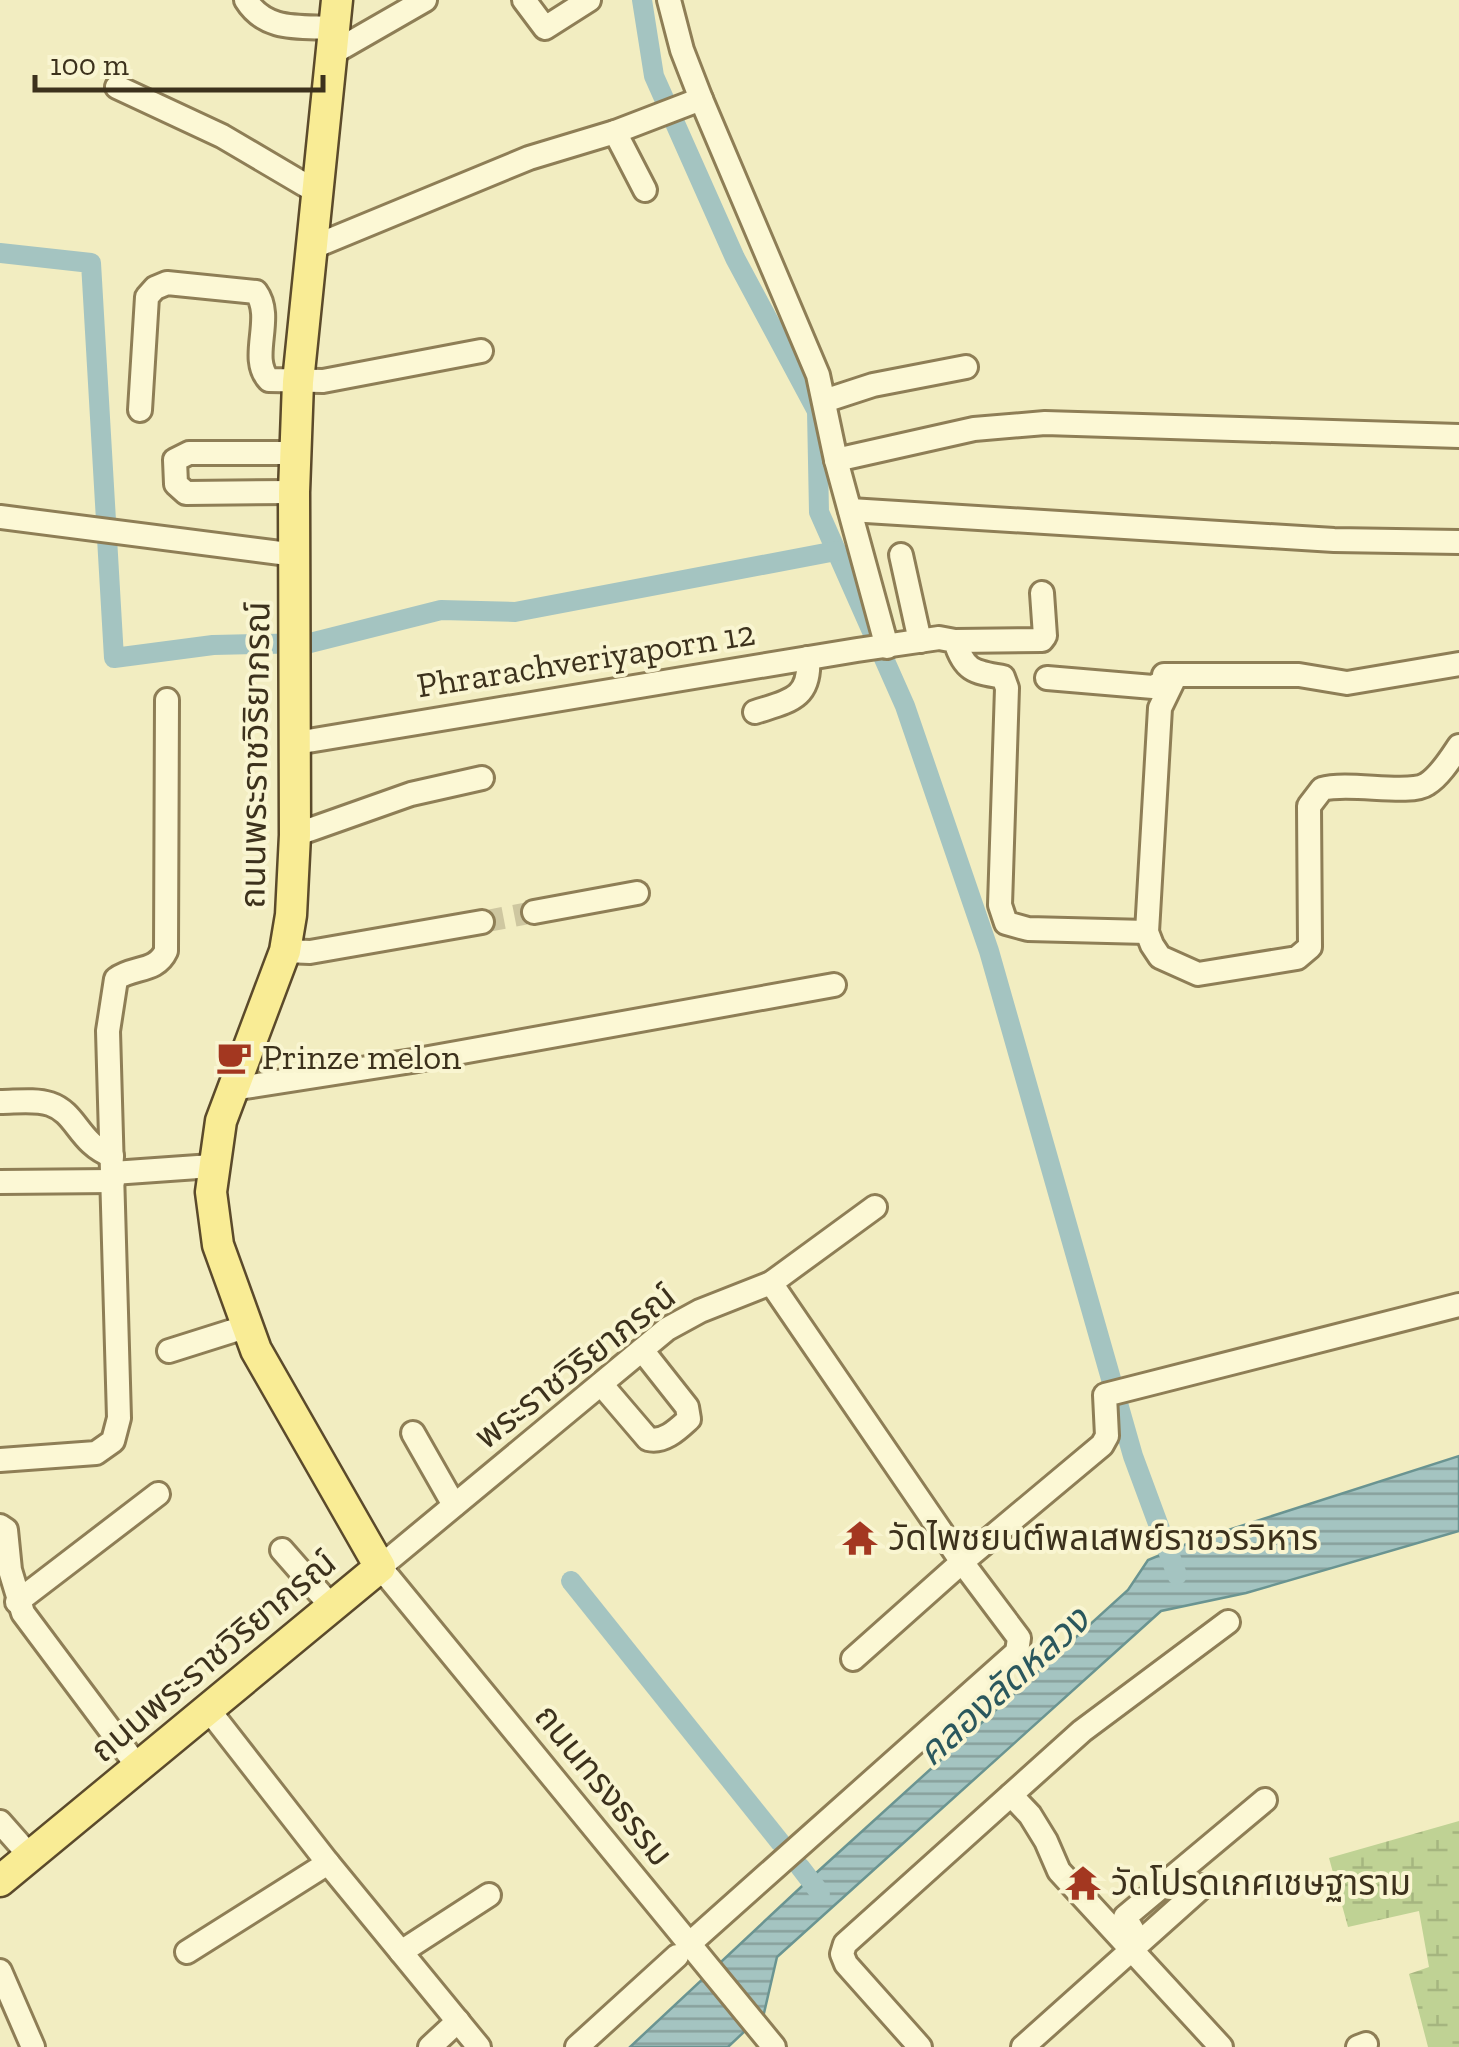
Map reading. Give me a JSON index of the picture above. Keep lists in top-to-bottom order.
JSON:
{
  "streets": {
    "main road": ["ถนนพระราชวิริยาภรณ์"],
    "street": ["Phrarachveriyaporn 12", "พระราชวิริยาภรณ์", "ถนนทรงธรรม"]
  },
  "crossings": [
    ["Phrarachveriyaporn 12", "ถนนพระราชวิริยาภรณ์"],
    ["ถนนพระราชวิริยาภรณ์", "พระราชวิริยาภรณ์"],
    ["ถนนพระราชวิริยาภรณ์", "ถนนทรงธรรม"],
    ["พระราชวิริยาภรณ์", "ถนนทรงธรรม"]
  ],
  "water": ["คลองลัดหลวง"],
  "places": {
    "cafe": ["Prinze melon"],
    "temple": ["วัดไพชยนต์พลเสพย์ราชวรวิหาร", "วัดโปรดเกศเชษฐาราม"]
  },
  "scale_bar": "100 m"
}
